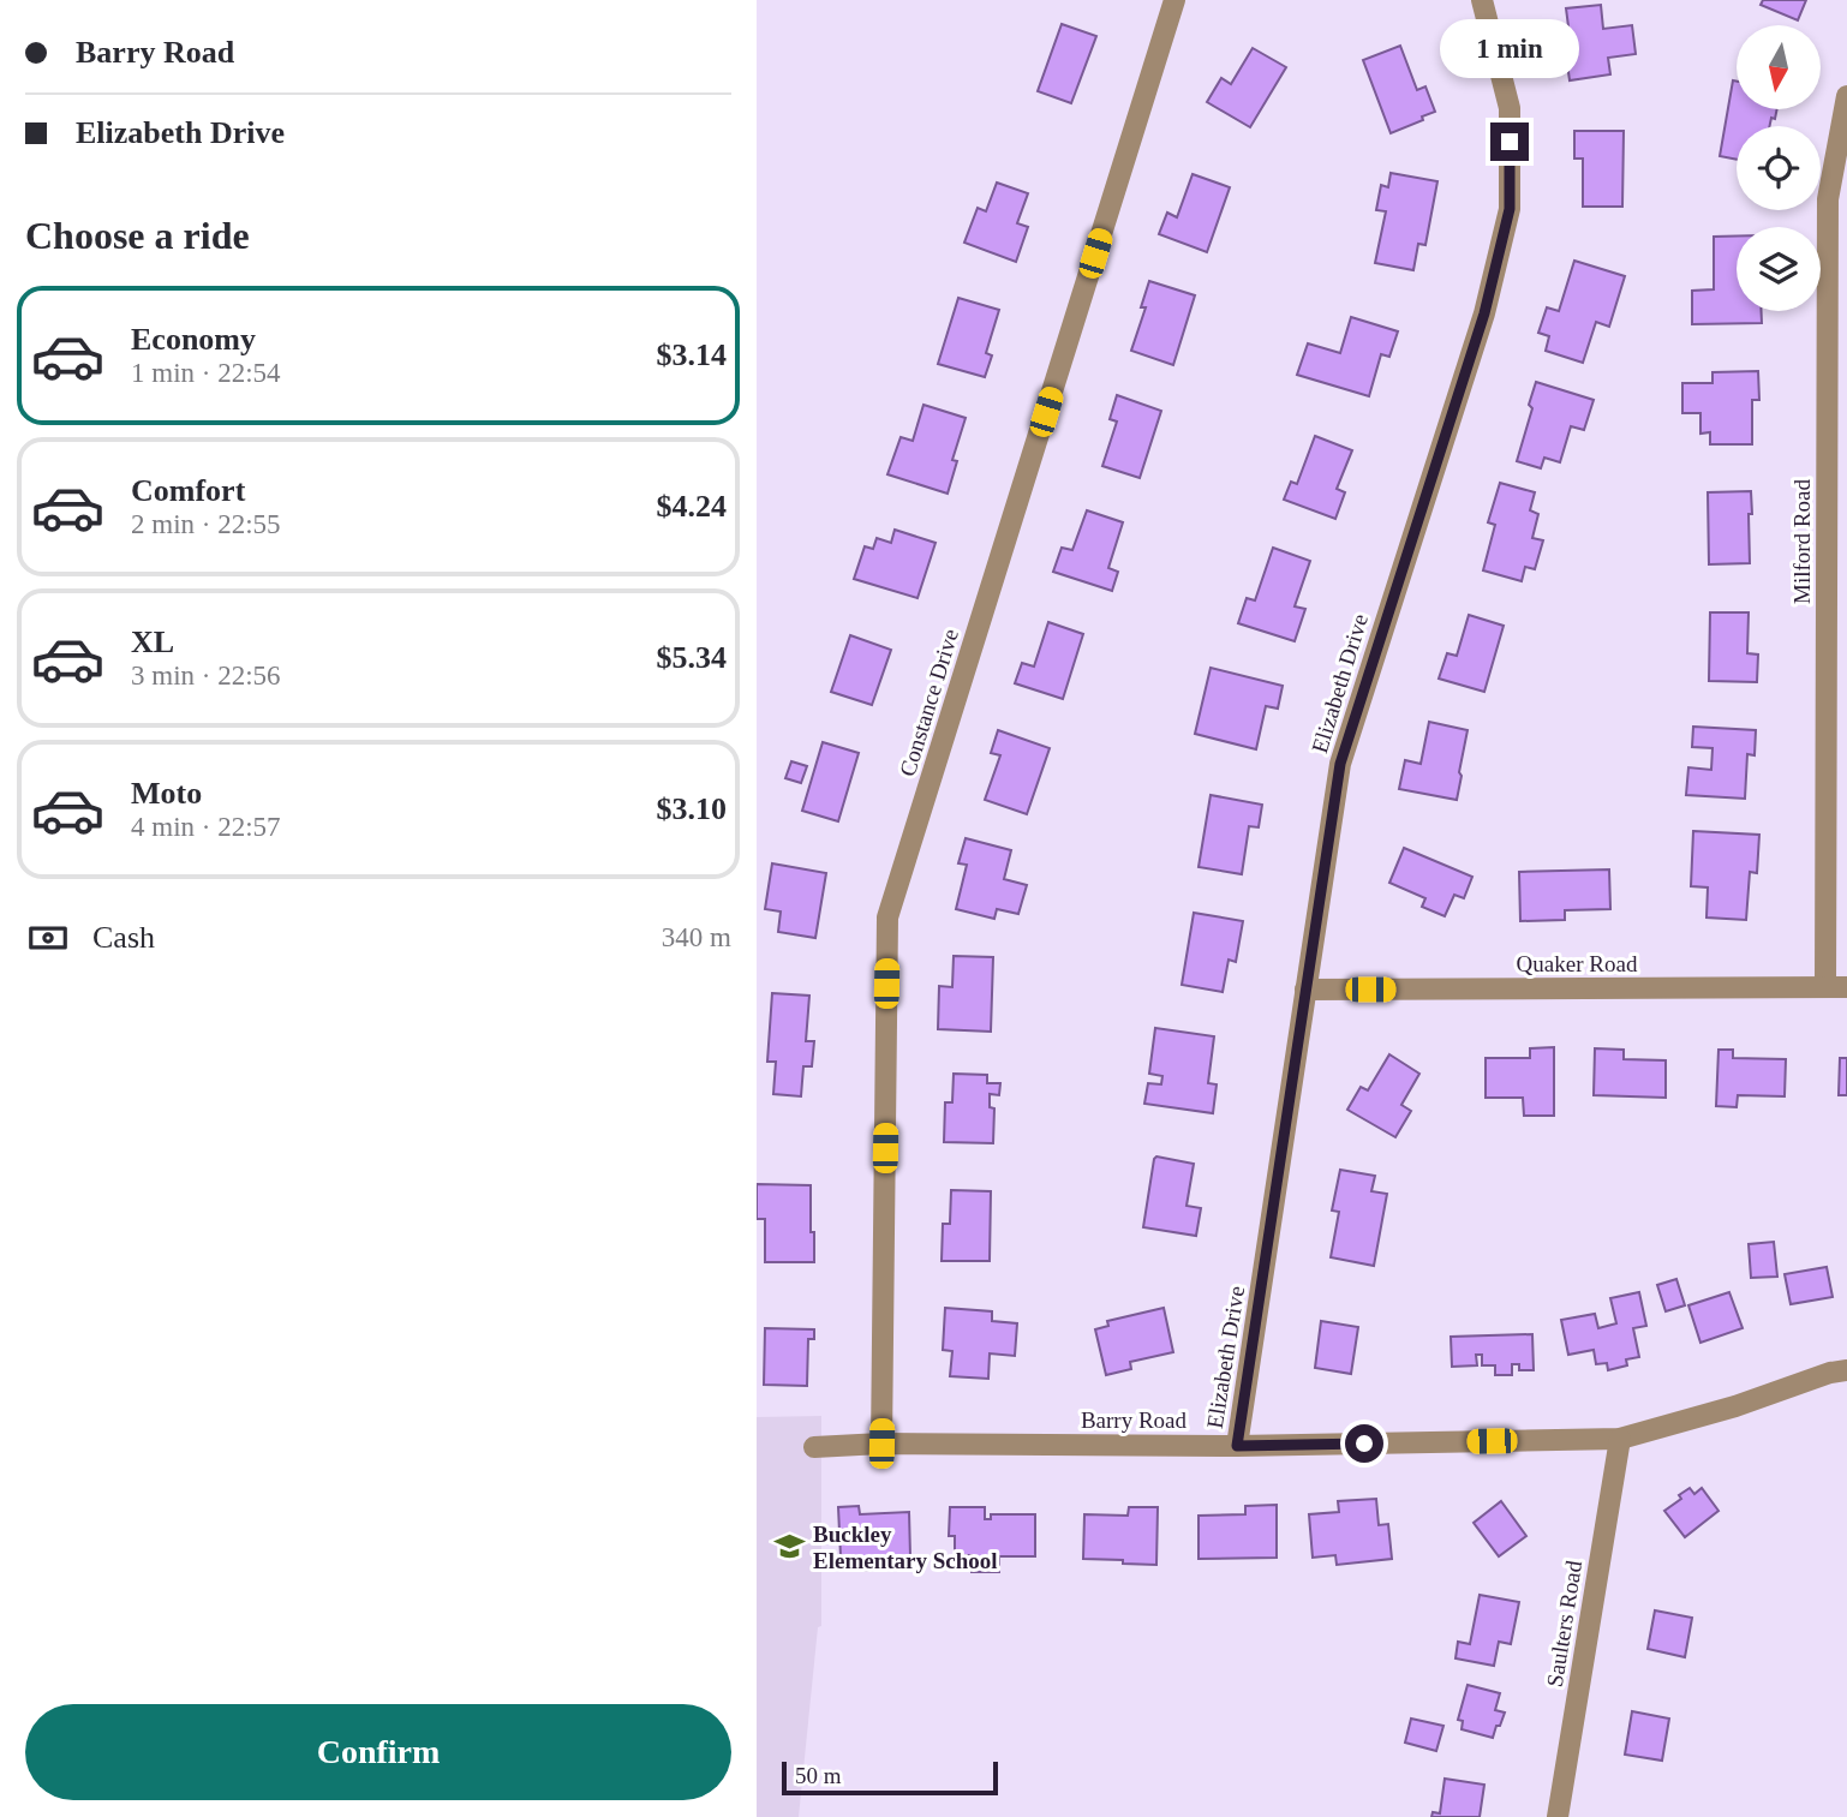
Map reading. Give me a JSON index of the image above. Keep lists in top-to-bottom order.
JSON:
{
  "streets": {
    "street": [
      "Milford Road",
      "Elizabeth Drive",
      "Constance Drive",
      "Quaker Road",
      "Barry Road",
      "Saulters Road"
    ]
  },
  "crossings": [
    ["Milford Road", "Quaker Road"],
    ["Elizabeth Drive", "Quaker Road"],
    ["Elizabeth Drive", "Barry Road"],
    ["Constance Drive", "Barry Road"],
    ["Barry Road", "Saulters Road"]
  ],
  "places": {
    "school or university": ["Buckley Elementary School"]
  },
  "scale_bar": "50 m",
  "north": "bottom",
  "page": {
    "banner": ["Barry Road", "Elizabeth Drive"],
    "bubble": "1 min",
    "heading": "Choose a ride",
    "list": [
      {
        "name": "Economy",
        "note": "1 min · 22:54",
        "value": "$3.14"
      },
      {
        "name": "Comfort",
        "note": "2 min · 22:55",
        "value": "$4.24"
      },
      {
        "name": "XL",
        "note": "3 min · 22:56",
        "value": "$5.34"
      },
      {
        "name": "Moto",
        "note": "4 min · 22:57",
        "value": "$3.10"
      }
    ],
    "pay": ["Cash", "340 m"],
    "buttons": "Confirm",
    "scale": "50 m"
  }
}
